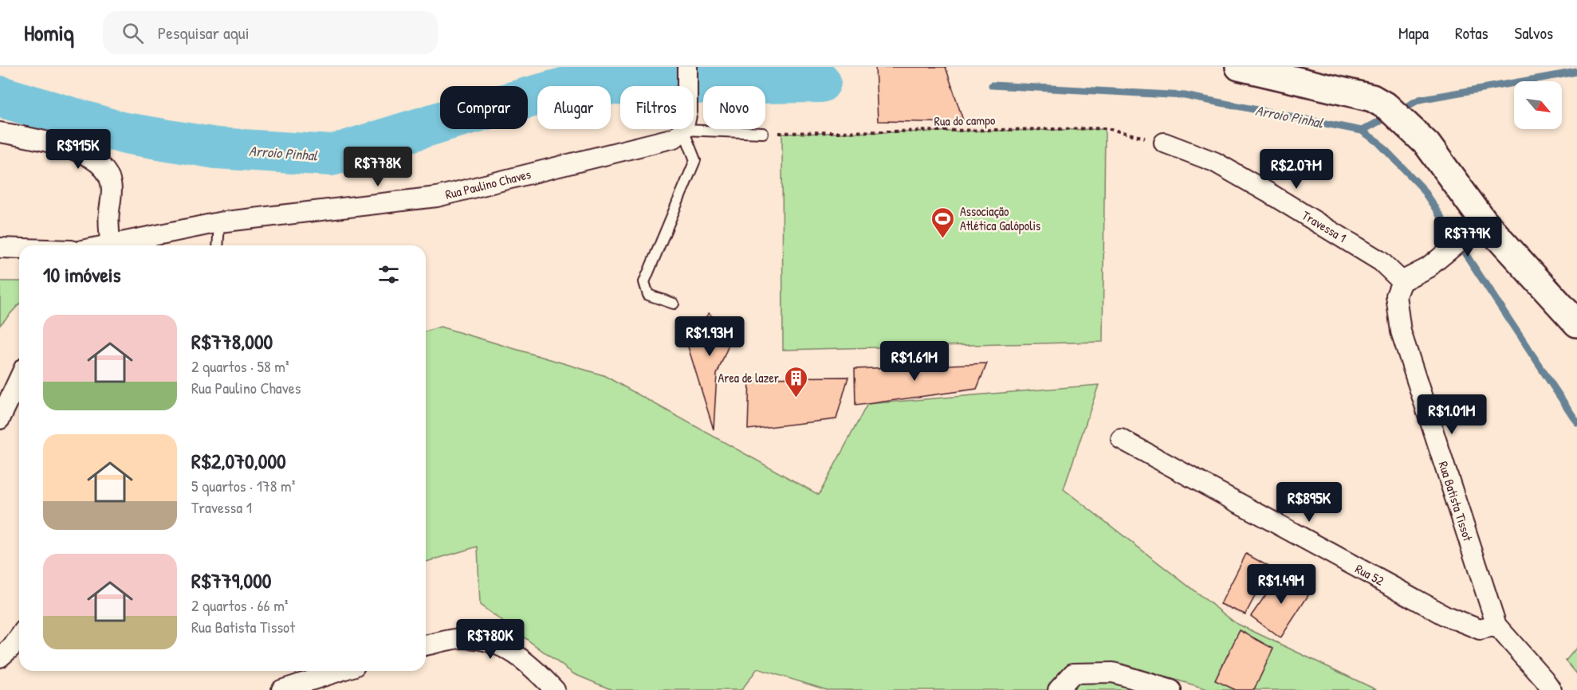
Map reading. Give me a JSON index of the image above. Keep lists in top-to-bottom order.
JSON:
{
  "streets": {
    "street": [
      "Rua Paulino Chaves",
      "Travessa 1",
      "Rua Batista Tissot",
      "Rua 52"
    ],
    "path": ["Rua do campo"]
  },
  "crossings": [
    ["Rua do campo", "Travessa 1"],
    ["Travessa 1", "Rua Batista Tissot"],
    ["Rua Batista Tissot", "Rua 52"]
  ],
  "water": ["Arroio Pinhal"],
  "places": {
    "sports": ["Associação Atlética Galópolis"],
    "building": ["Area de lazer"]
  },
  "north": "bottom right",
  "page": {
    "header": "Homiq",
    "search": "Pesquisar aqui",
    "nav": ["Mapa", "Rotas", "Salvos"],
    "chip": [
      "Comprar",
      "Alugar",
      "Filtros",
      "Novo"
    ],
    "price": [
      "R$915K",
      "R$778K",
      "R$2.07M",
      "R$779K",
      "R$1.93M",
      "R$1.61M",
      "R$1.01M",
      "R$895K",
      "R$1.49M",
      "R$780K"
    ],
    "heading": "10 imóveis",
    "list": [
      {
        "name": "R$778,000",
        "note": "2 quartos · 58 m² · Rua Paulino Chaves"
      },
      {
        "name": "R$2,070,000",
        "note": "5 quartos · 178 m² · Travessa 1"
      },
      {
        "name": "R$779,000",
        "note": "2 quartos · 66 m² · Rua Batista Tissot"
      }
    ]
  }
}
